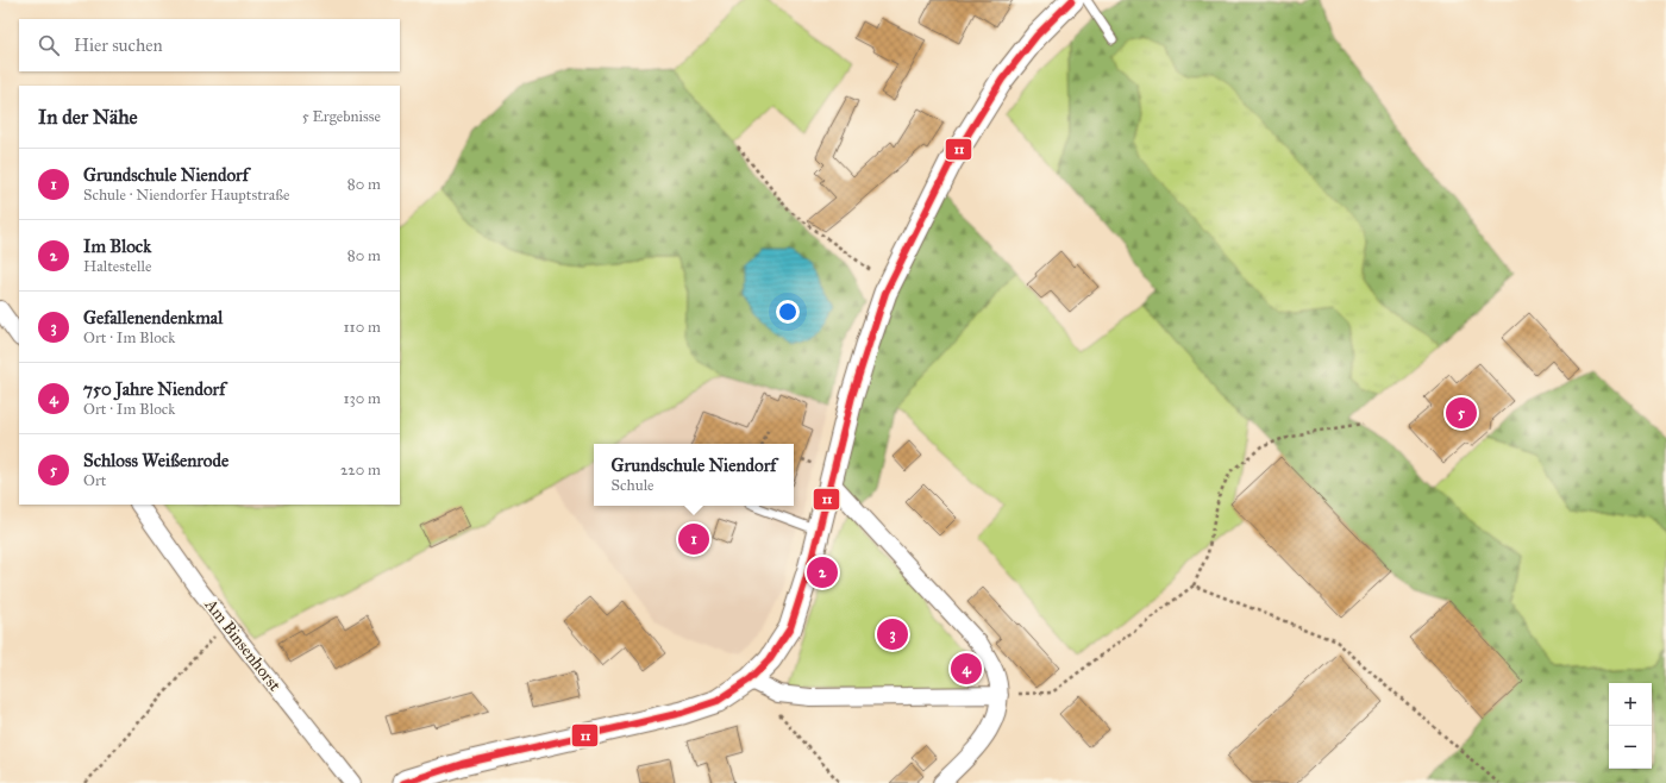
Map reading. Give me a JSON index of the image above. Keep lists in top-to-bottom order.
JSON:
{
  "streets": {
    "street": ["Am Binsenhorst"]
  },
  "lines": ["transit line 11"],
  "page": {
    "search": "Hier suchen",
    "heading": ["In der Nähe", "5 Ergebnisse"],
    "list": [
      {
        "mark": "1",
        "name": "Grundschule Niendorf",
        "note": "Schule · Niendorfer Hauptstraße",
        "value": "80 m"
      },
      {
        "mark": "2",
        "name": "Im Block",
        "note": "Haltestelle",
        "value": "80 m"
      },
      {
        "mark": "3",
        "name": "Gefallenendenkmal",
        "note": "Ort · Im Block",
        "value": "110 m"
      },
      {
        "mark": "4",
        "name": "750 Jahre Niendorf",
        "note": "Ort · Im Block",
        "value": "130 m"
      },
      {
        "mark": "5",
        "name": "Schloss Weißenrode",
        "note": "Ort",
        "value": "220 m"
      }
    ],
    "pins": [
      "5",
      "1",
      "2",
      "3",
      "4"
    ],
    "popup": ["Grundschule Niendorf", "Schule"],
    "map_buttons": ["+", "−"]
  }
}
